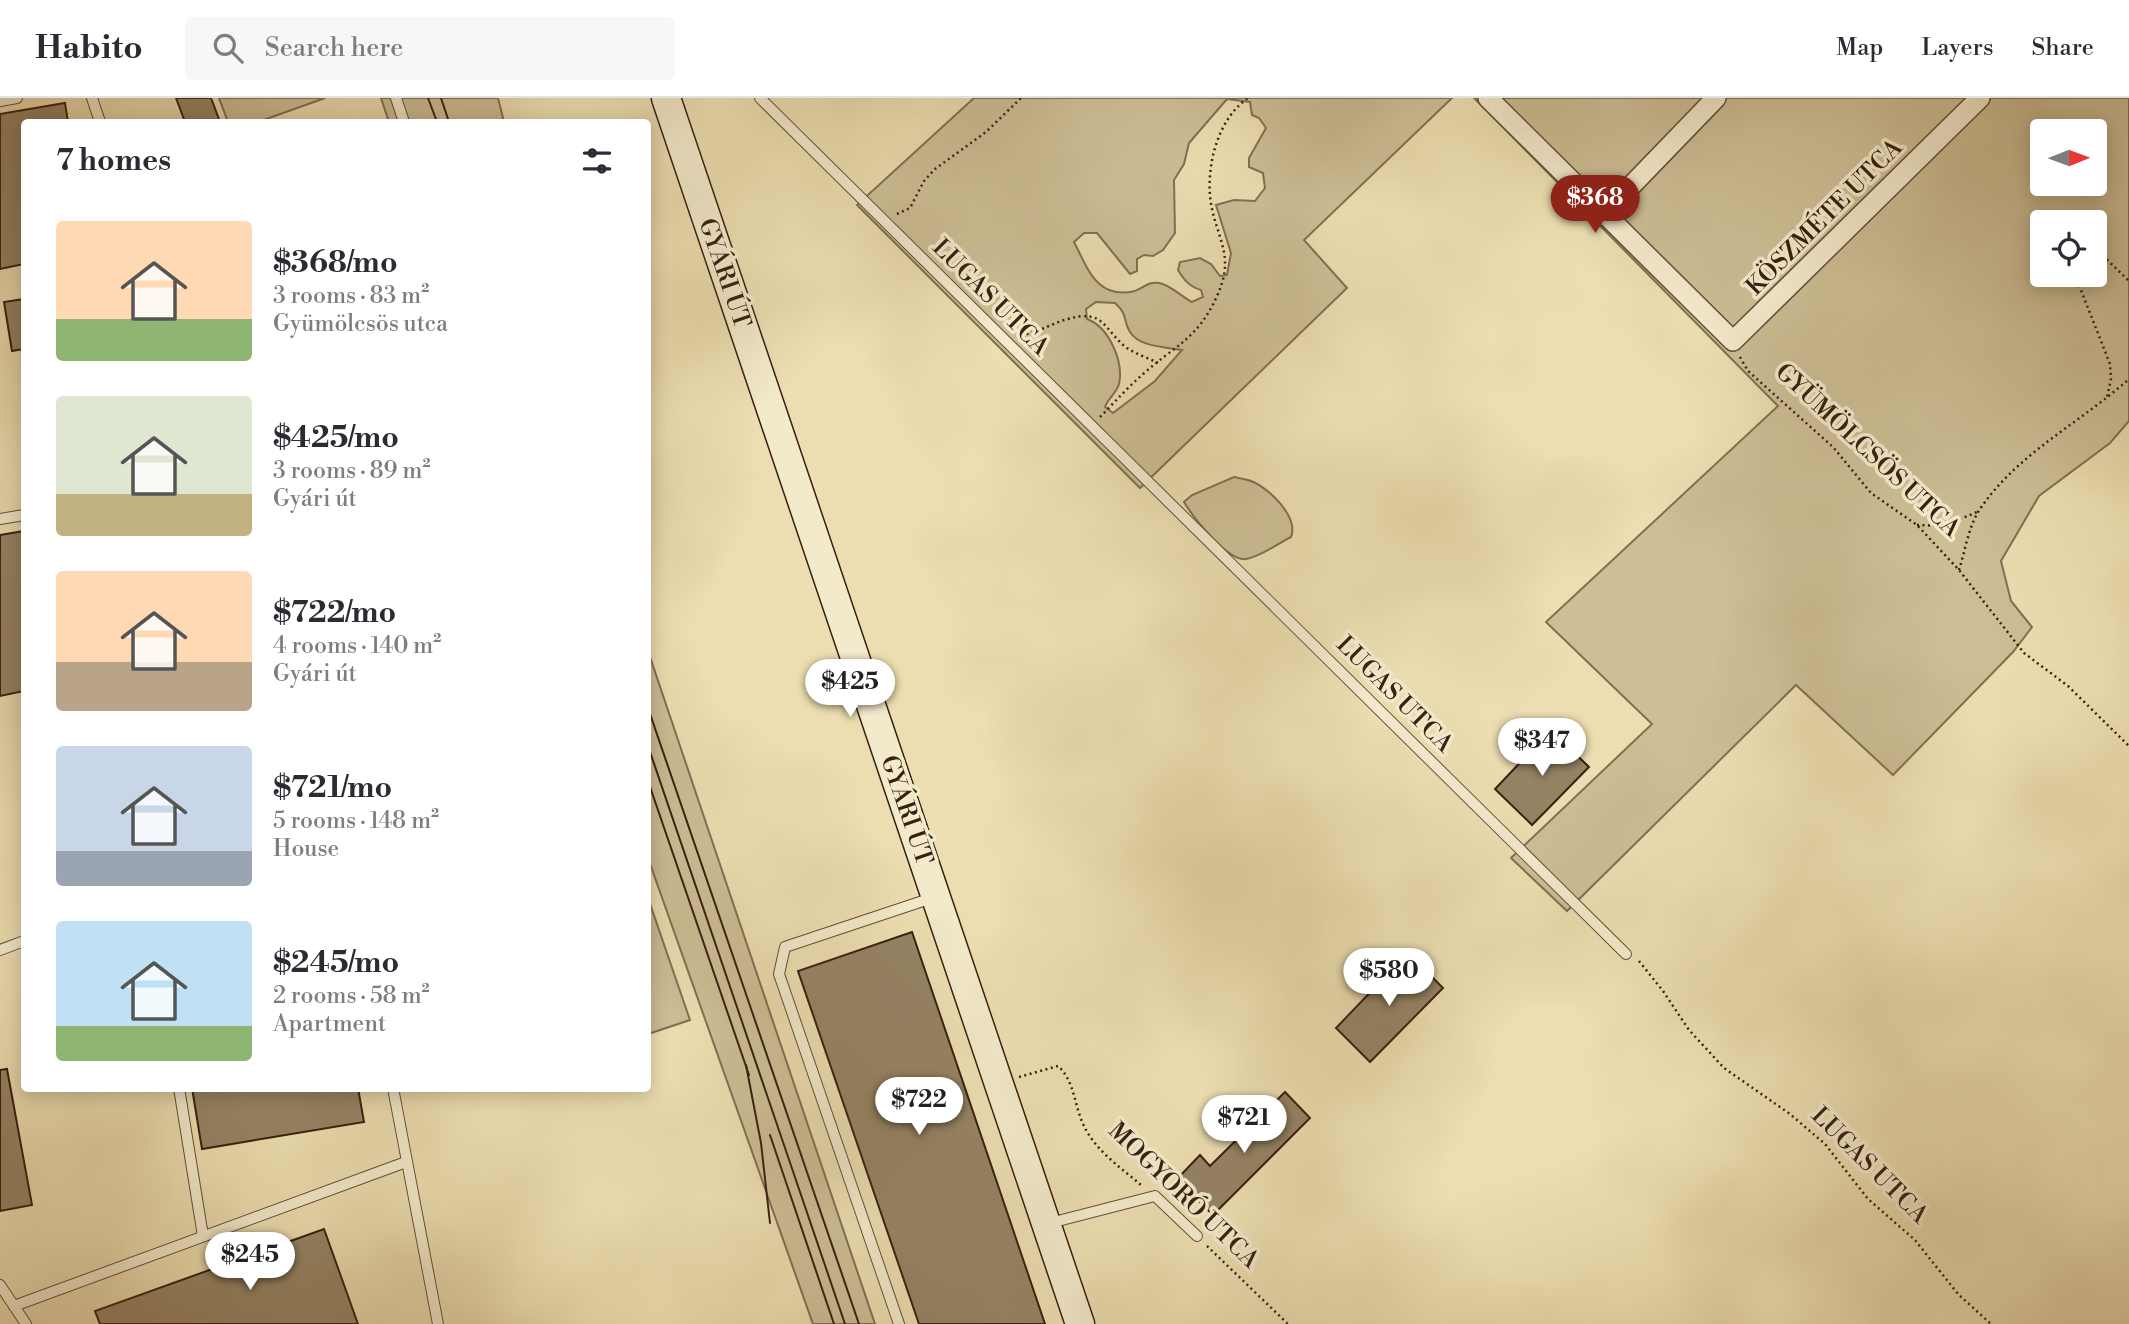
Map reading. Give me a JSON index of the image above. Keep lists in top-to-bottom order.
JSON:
{
  "streets": {
    "street": ["KÖSZMÉTE UTCA", "GYÁRI ÚT"],
    "lane": ["LUGAS UTCA", "MOGYORÓ UTCA"],
    "path": ["GYÜMÖLCSÖS UTCA"]
  },
  "crossings": [
    ["KÖSZMÉTE UTCA", "GYÜMÖLCSÖS UTCA"],
    ["GYÁRI ÚT", "MOGYORÓ UTCA"]
  ],
  "north": "right",
  "page": {
    "header": "Habito",
    "search": "Search here",
    "nav": ["Map", "Layers", "Share"],
    "heading": "7 homes",
    "price": [
      "$368",
      "$425",
      "$347",
      "$580",
      "$722",
      "$721",
      "$245"
    ],
    "list": [
      {
        "name": "$368/mo",
        "note": "3 rooms · 83 m² · Gyümölcsös utca"
      },
      {
        "name": "$425/mo",
        "note": "3 rooms · 89 m² · Gyári út"
      },
      {
        "name": "$722/mo",
        "note": "4 rooms · 140 m² · Gyári út"
      },
      {
        "name": "$721/mo",
        "note": "5 rooms · 148 m² · House"
      },
      {
        "name": "$245/mo",
        "note": "2 rooms · 58 m² · Apartment"
      }
    ]
  }
}
